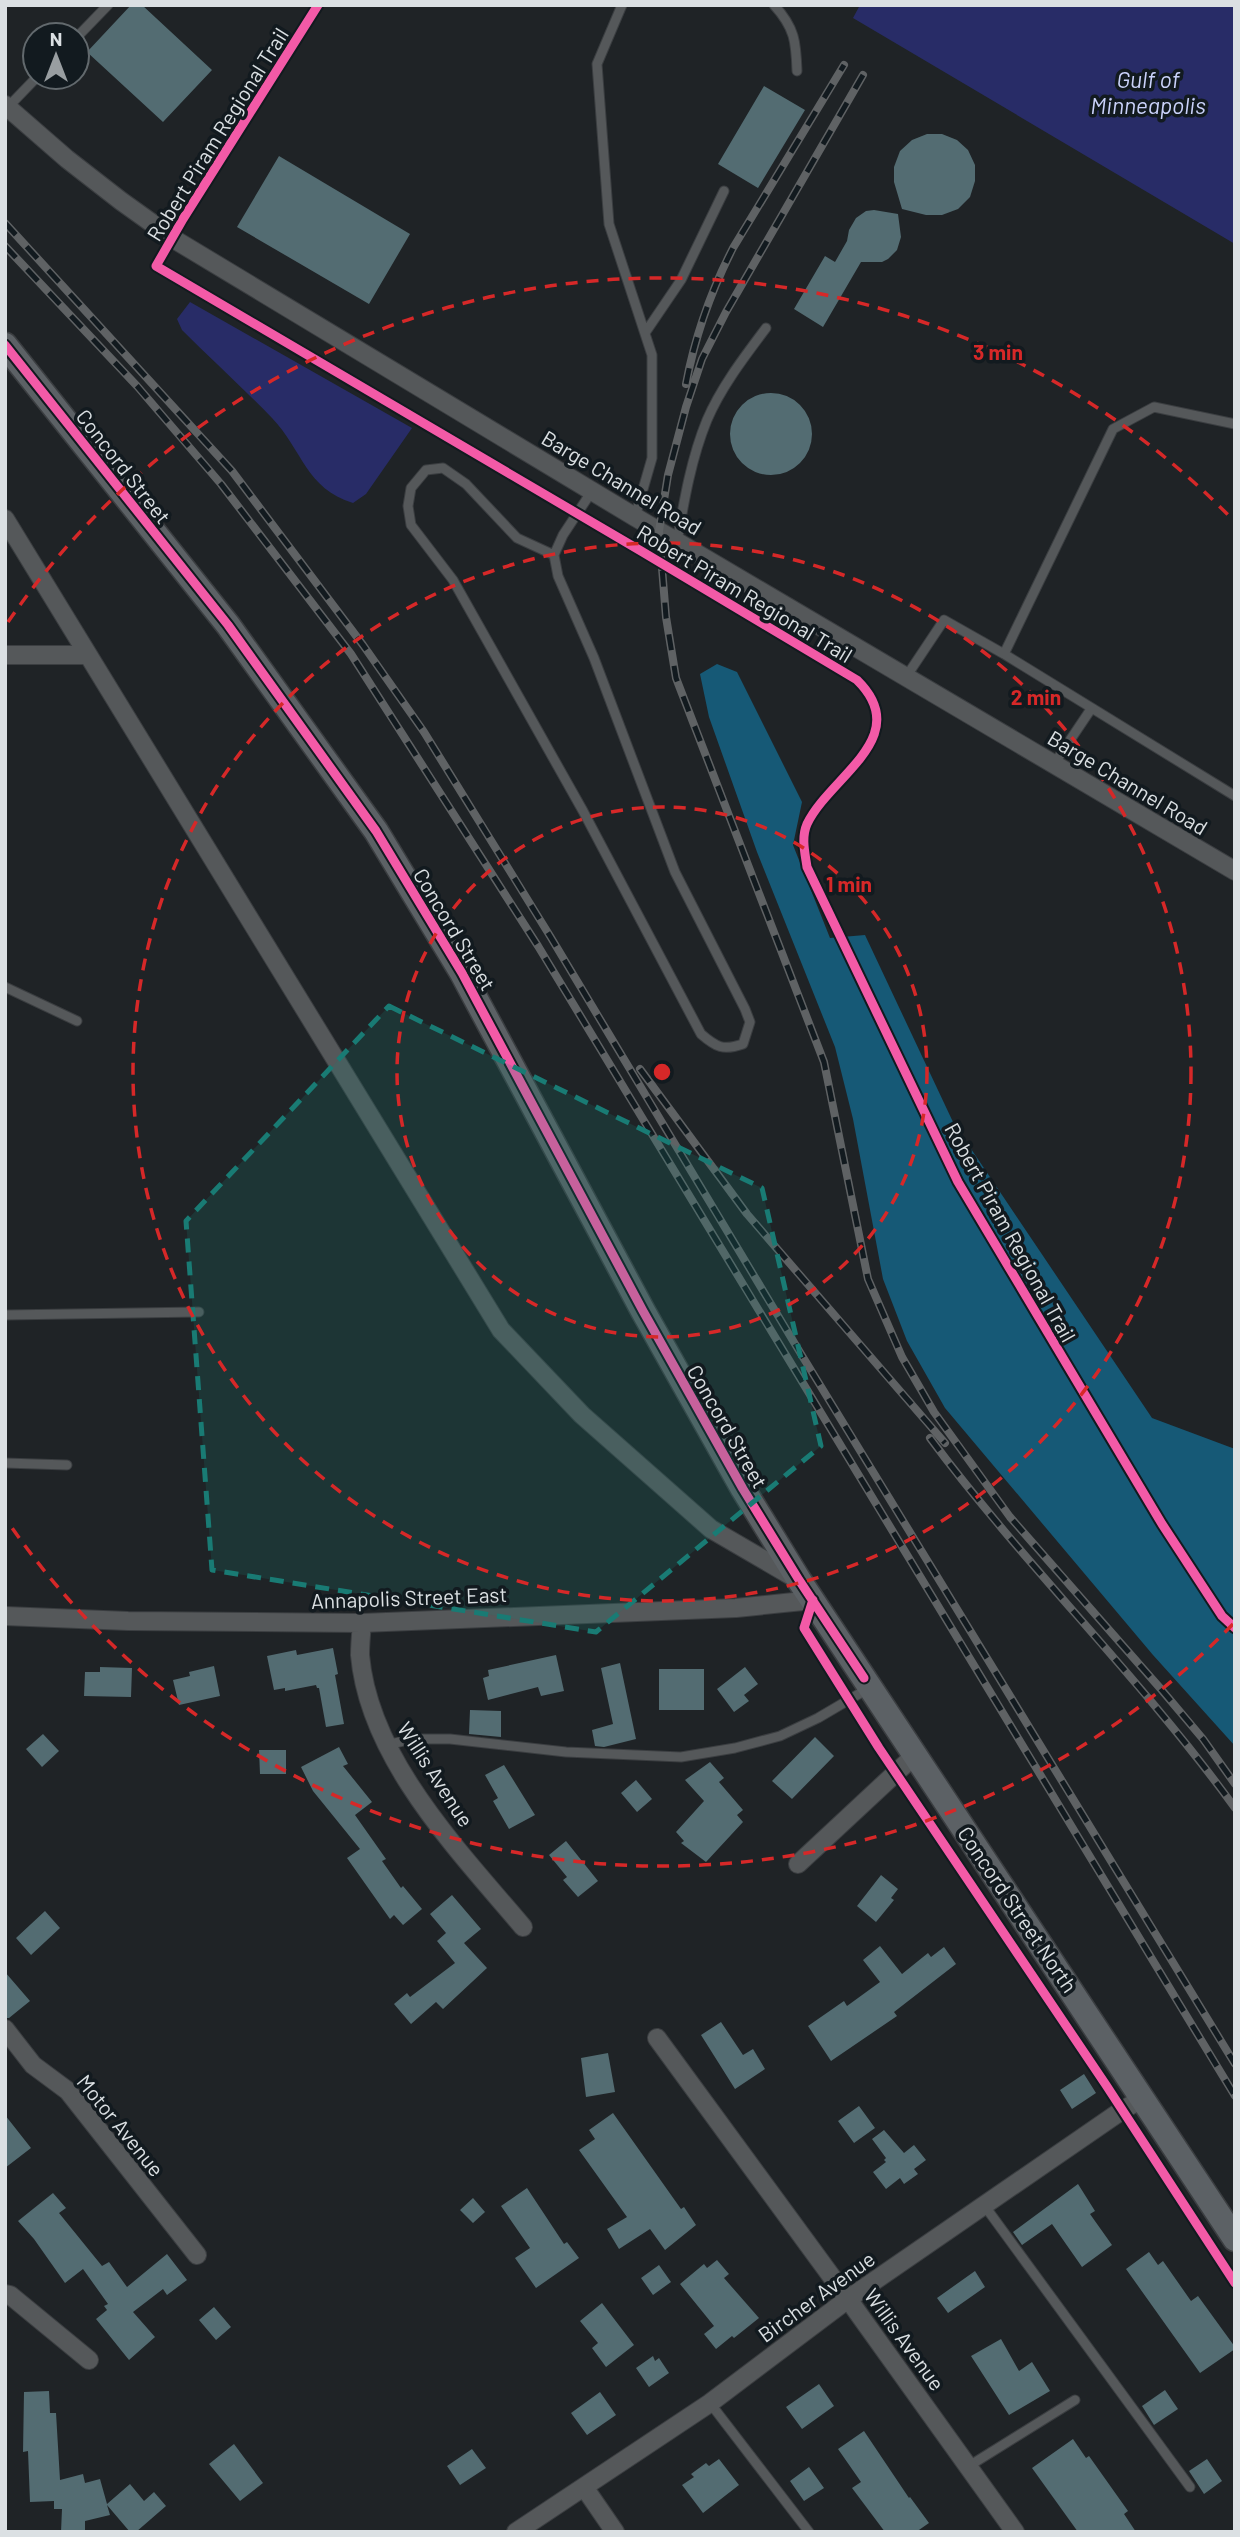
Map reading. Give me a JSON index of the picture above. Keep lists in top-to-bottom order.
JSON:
{
  "streets": {
    "main road": ["Concord Street", "Concord Street North"],
    "street": [
      "Barge Channel Road",
      "Annapolis Street East",
      "Willis Avenue",
      "Motor Avenue",
      "Bircher Avenue"
    ],
    "cycle path": ["Robert Piram Regional Trail"]
  },
  "crossings": [
    ["Concord Street", "Annapolis Street East"],
    ["Concord Street", "Concord Street North"],
    ["Annapolis Street East", "Willis Avenue"],
    ["Annapolis Street East", "Concord Street North"],
    ["Willis Avenue", "Bircher Avenue"],
    ["Concord Street North", "Bircher Avenue"]
  ],
  "water": ["Gulf of Minneapolis"],
  "north": "top",
  "rings": ["3 min", "2 min", "1 min"]
}
